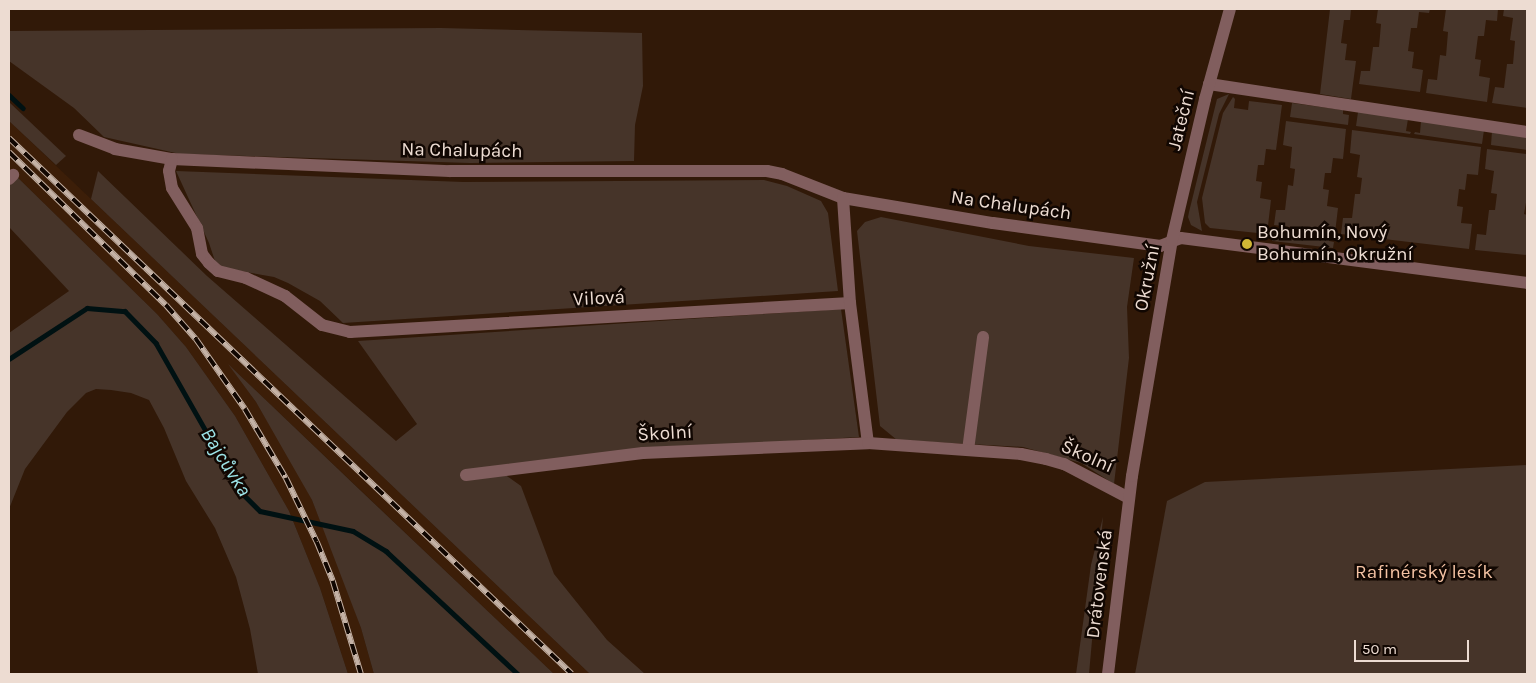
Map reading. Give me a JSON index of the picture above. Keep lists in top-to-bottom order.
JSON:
{
  "streets": {
    "street": [
      "Jateční",
      "Na Chalupách",
      "Okružní",
      "Vilová",
      "Školní",
      "Drátovenská"
    ]
  },
  "crossings": [
    ["Jateční", "Na Chalupách"],
    ["Jateční", "Okružní"],
    ["Na Chalupách", "Okružní"],
    ["Na Chalupách", "Vilová"],
    ["Okružní", "Školní"],
    ["Okružní", "Drátovenská"],
    ["Školní", "Drátovenská"]
  ],
  "water": ["Bajcůvka"],
  "parks": ["Rafinérský lesík"],
  "places": ["Bohumín, Nový Bohumín, Okružní"],
  "scale_bar": "50 m"
}
